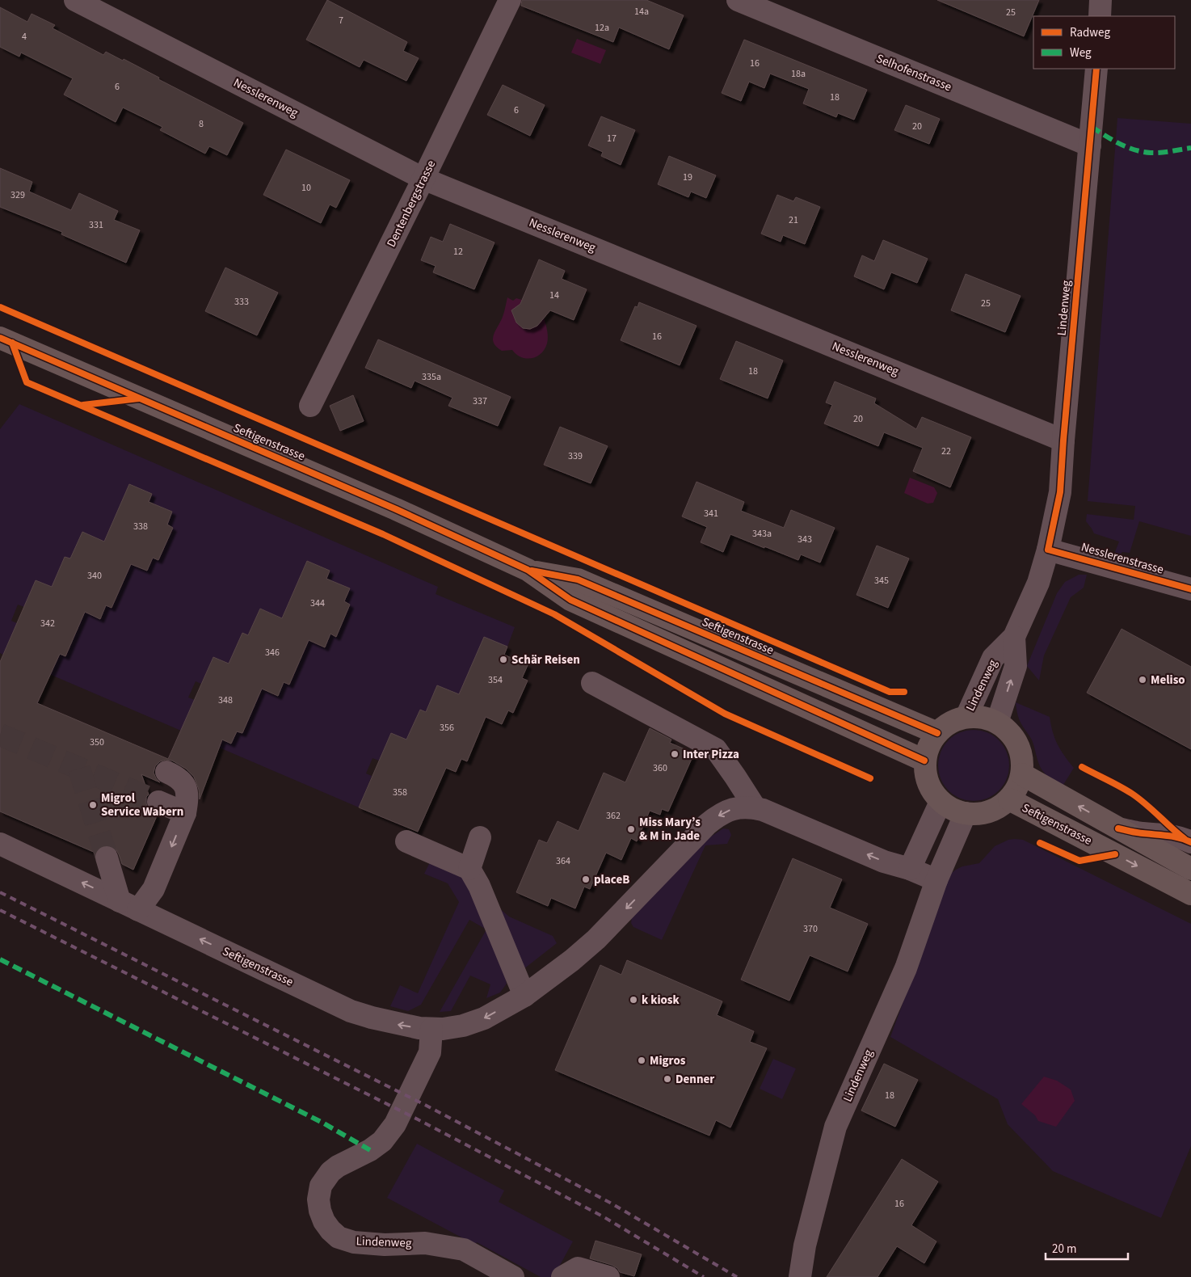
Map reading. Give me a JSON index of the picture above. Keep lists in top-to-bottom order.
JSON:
{
  "streets": {
    "main road": ["Seftigenstrasse"],
    "street": [
      "Selhofenstrasse",
      "Nesslerenweg",
      "Dentenbergstrasse",
      "Lindenweg",
      "Nesslerenstrasse"
    ]
  },
  "crossings": [
    ["Selhofenstrasse", "Lindenweg"],
    ["Nesslerenweg", "Dentenbergstrasse"],
    ["Nesslerenweg", "Lindenweg"],
    ["Lindenweg", "Seftigenstrasse"],
    ["Lindenweg", "Nesslerenstrasse"]
  ],
  "places": [
    "Schär Reisen",
    "Meliso",
    "Inter Pizza",
    "Migrol Service Wabern",
    "Miss Mary’s & M in Jade",
    "placeB",
    "k kiosk",
    "Migros",
    "Denner"
  ],
  "house_numbers": [
    "14a",
    "25",
    "7",
    "12a",
    "4",
    "16",
    "18a",
    "6",
    "18",
    "6",
    "8",
    "20",
    "17",
    "19",
    "10",
    "329",
    "21",
    "331",
    "12",
    "14",
    "333",
    "25",
    "16",
    "18",
    "335a",
    "337",
    "20",
    "22",
    "339",
    "341",
    "338",
    "343a",
    "343",
    "340",
    "345",
    "344",
    "342",
    "346",
    "354",
    "348",
    "356",
    "350",
    "360",
    "358",
    "362",
    "364",
    "370",
    "18",
    "16"
  ],
  "legend": ["Radweg", "Weg"],
  "scale_bar": "20 m"
}
